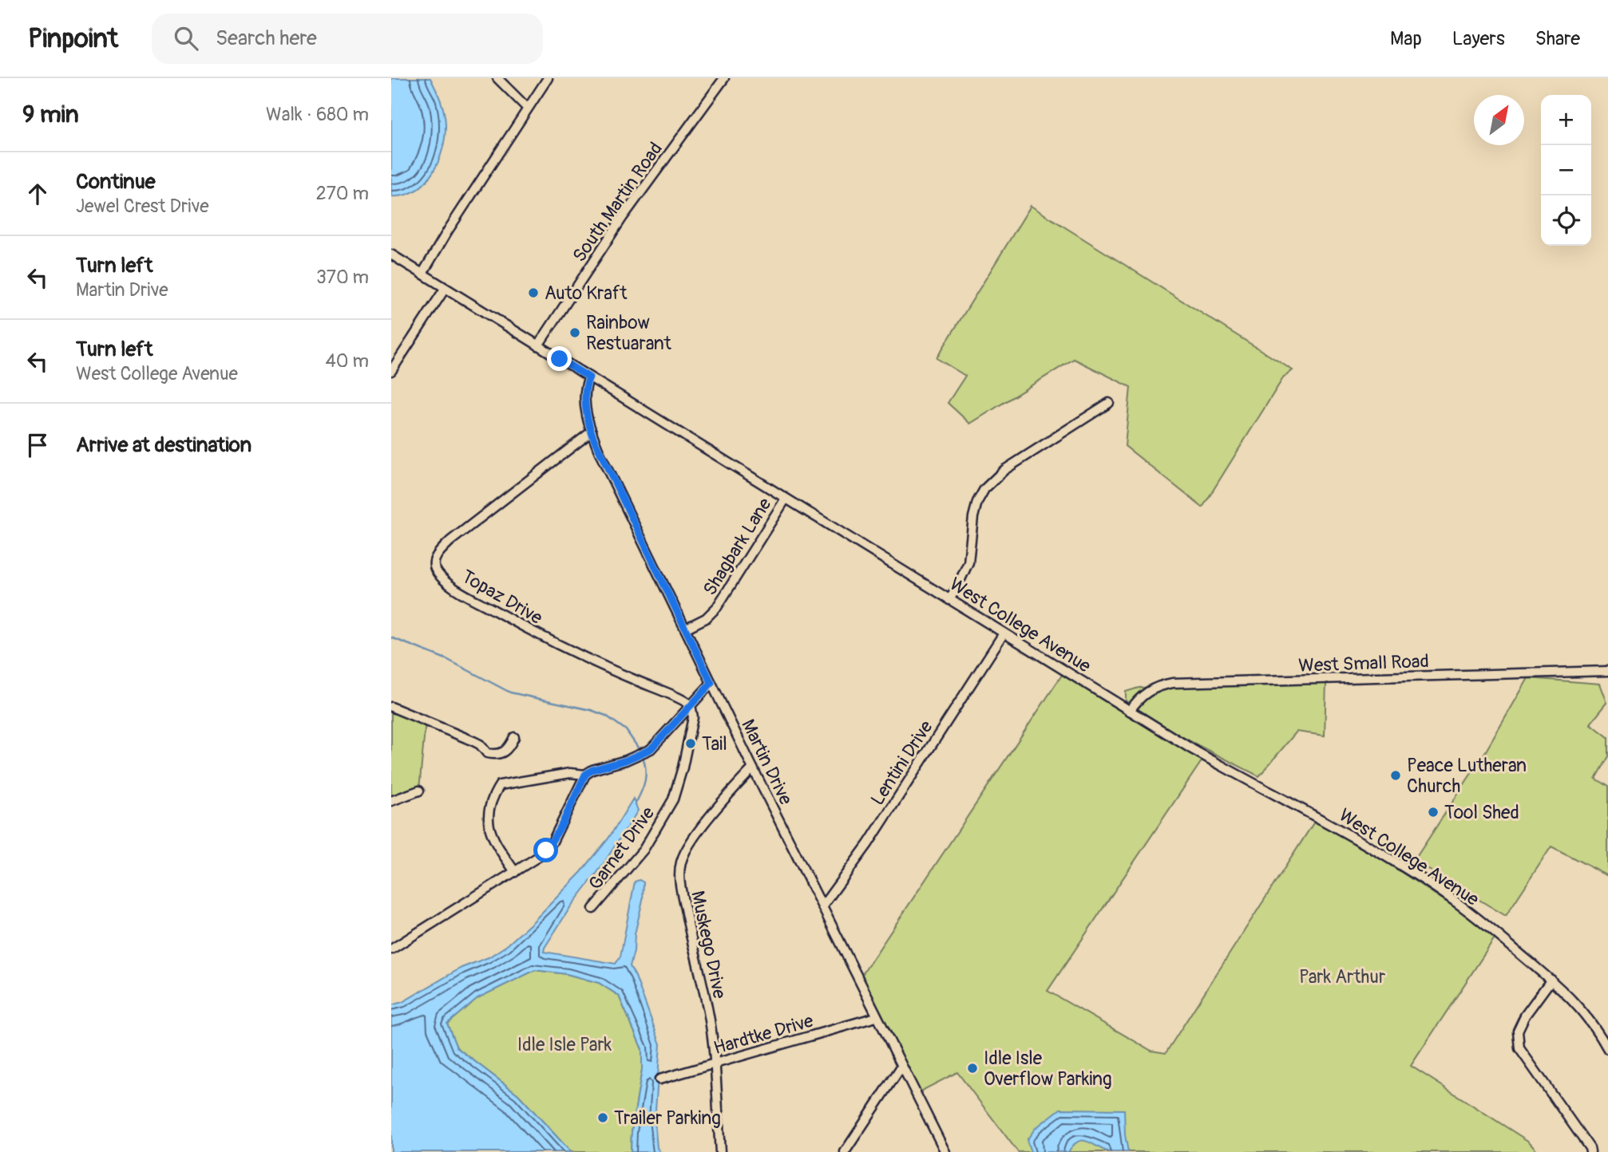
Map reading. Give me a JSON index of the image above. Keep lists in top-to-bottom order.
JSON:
{
  "streets": {
    "street": [
      "South Martin Road",
      "Shagbark Lane",
      "Topaz Drive",
      "West College Avenue",
      "West Small Road",
      "Martin Drive",
      "Lentini Drive",
      "Garnet Drive",
      "Muskego Drive",
      "Hardtke Drive"
    ]
  },
  "crossings": [
    ["South Martin Road", "West College Avenue"],
    ["Shagbark Lane", "West College Avenue"],
    ["Shagbark Lane", "Martin Drive"],
    ["Topaz Drive", "Martin Drive"],
    ["Topaz Drive", "Garnet Drive"],
    ["West College Avenue", "West Small Road"],
    ["West College Avenue", "Martin Drive"],
    ["West College Avenue", "Lentini Drive"],
    ["Martin Drive", "Lentini Drive"],
    ["Martin Drive", "Muskego Drive"],
    ["Martin Drive", "Hardtke Drive"],
    ["Muskego Drive", "Hardtke Drive"]
  ],
  "parks": ["Park Arthur", "Idle Isle Park"],
  "places": [
    "Auto Kraft",
    "Rainbow Restuarant",
    "Tail",
    "Peace Lutheran Church",
    "Tool Shed",
    "Idle Isle Overflow Parking",
    "Trailer Parking"
  ],
  "north": "top right",
  "page": {
    "header": "Pinpoint",
    "search": "Search here",
    "nav": ["Map", "Layers", "Share"],
    "heading": ["9 min", "Walk · 680 m"],
    "map_buttons": ["+", "−"],
    "list": [
      ["Continue", "Jewel Crest Drive", "270 m"],
      ["Turn left", "Martin Drive", "370 m"],
      ["Turn left", "West College Avenue", "40 m"],
      "Arrive at destination"
    ]
  }
}
